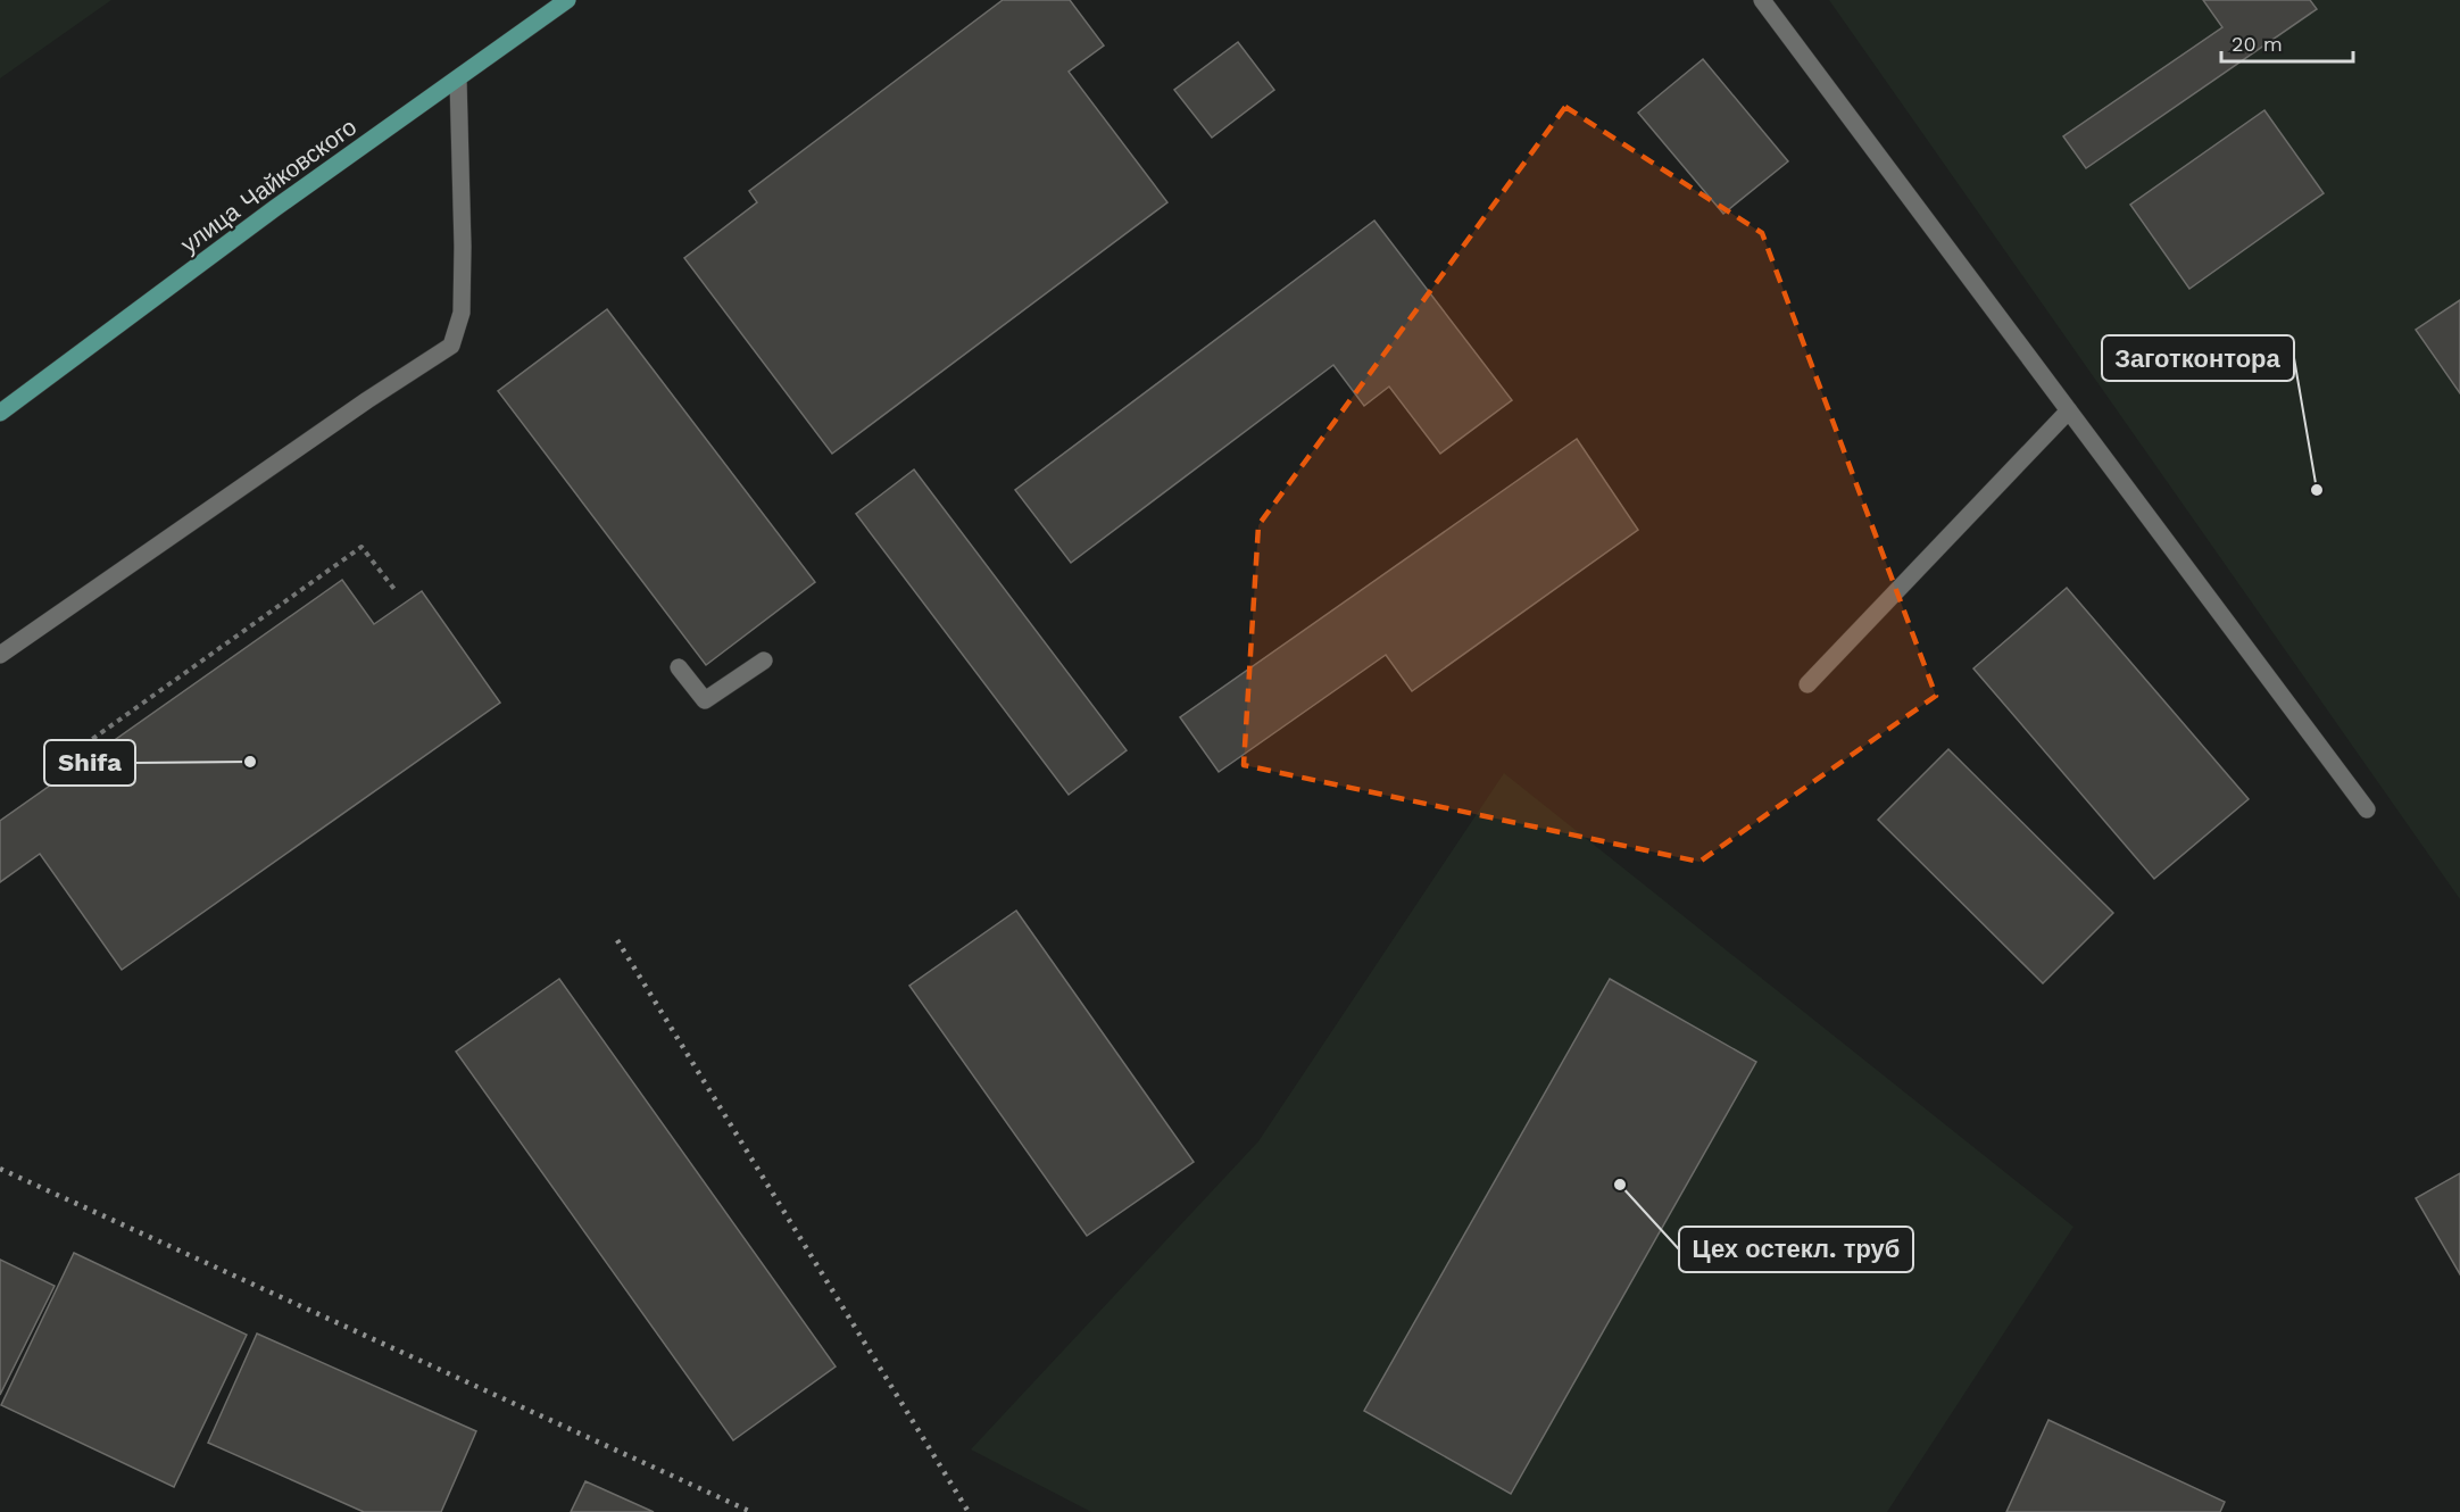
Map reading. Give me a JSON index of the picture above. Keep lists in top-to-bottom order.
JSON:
{
  "streets": {
    "main road": ["улица Чайковского"]
  },
  "places": ["Заготконтора", "Shifa", "Цех остекл. труб"],
  "scale_bar": "20 m"
}
